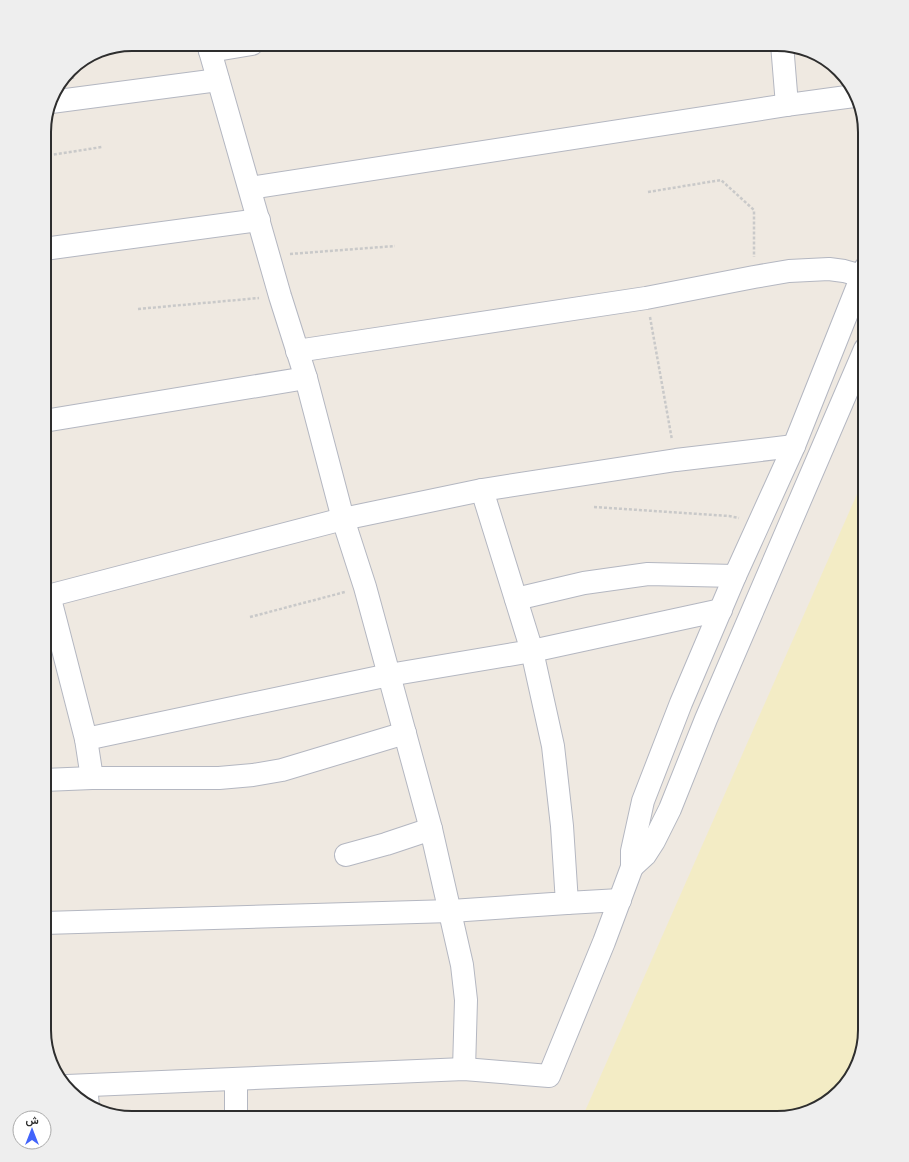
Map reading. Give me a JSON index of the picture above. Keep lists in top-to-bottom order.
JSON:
{
  "north": "top"
}
